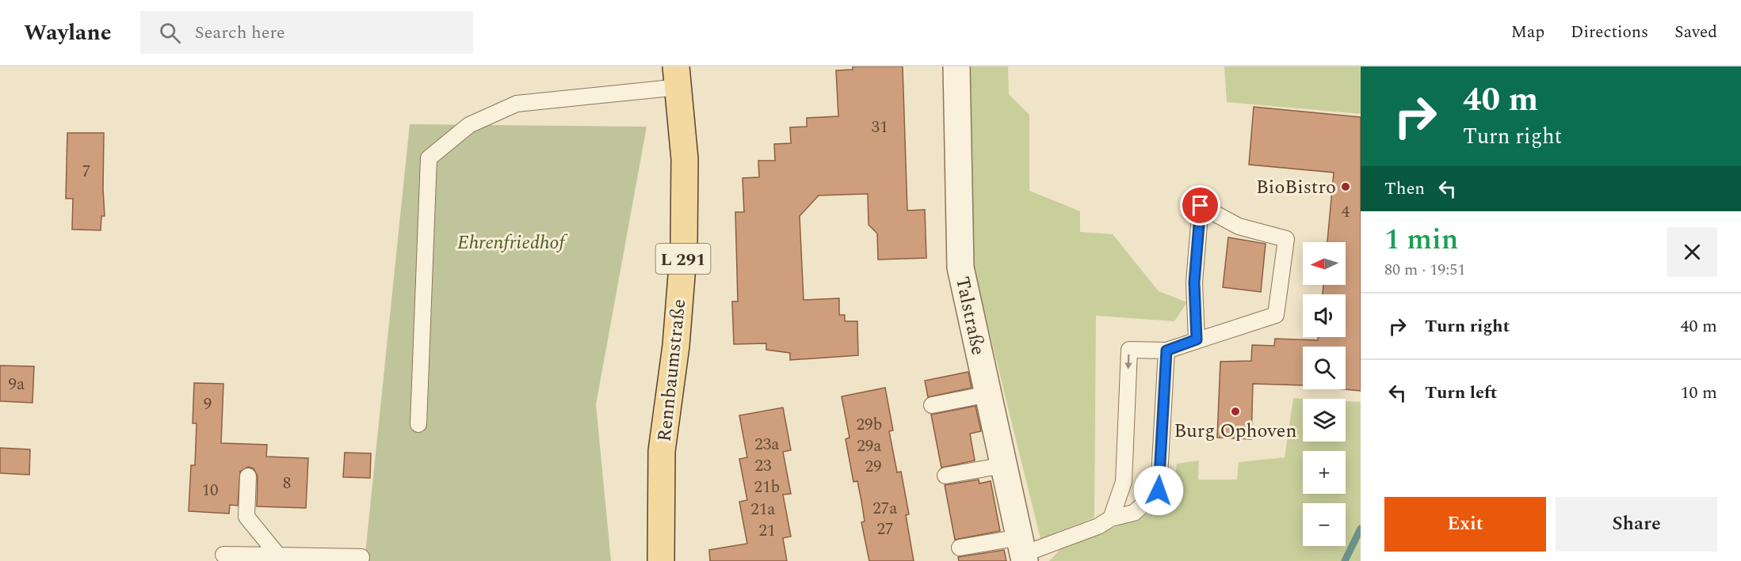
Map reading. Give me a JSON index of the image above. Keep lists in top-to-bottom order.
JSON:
{
  "streets": {
    "main road": ["L 291", "Rennbaumstraße"],
    "street": ["Talstraße"]
  },
  "parks": ["Ehrenfriedhof"],
  "places": ["BioBistro", "Burg Ophoven"],
  "house_numbers": [
    "31",
    "7",
    "4",
    "9a",
    "9",
    "29b",
    "23a",
    "29a",
    "23",
    "29",
    "8",
    "21b",
    "10",
    "27a",
    "21a",
    "27",
    "21"
  ],
  "north": "left",
  "page": {
    "header": "Waylane",
    "search": "Search here",
    "nav": ["Map", "Directions", "Saved"],
    "turn": ["40 m", "Turn right"],
    "then": "Then",
    "heading": ["1 min", "80 m · 19:51"],
    "map_buttons": ["+", "−"],
    "list": [
      {
        "name": "Turn right",
        "value": "40 m"
      },
      {
        "name": "Turn left",
        "value": "10 m"
      }
    ],
    "buttons": ["Exit", "Share"]
  }
}
